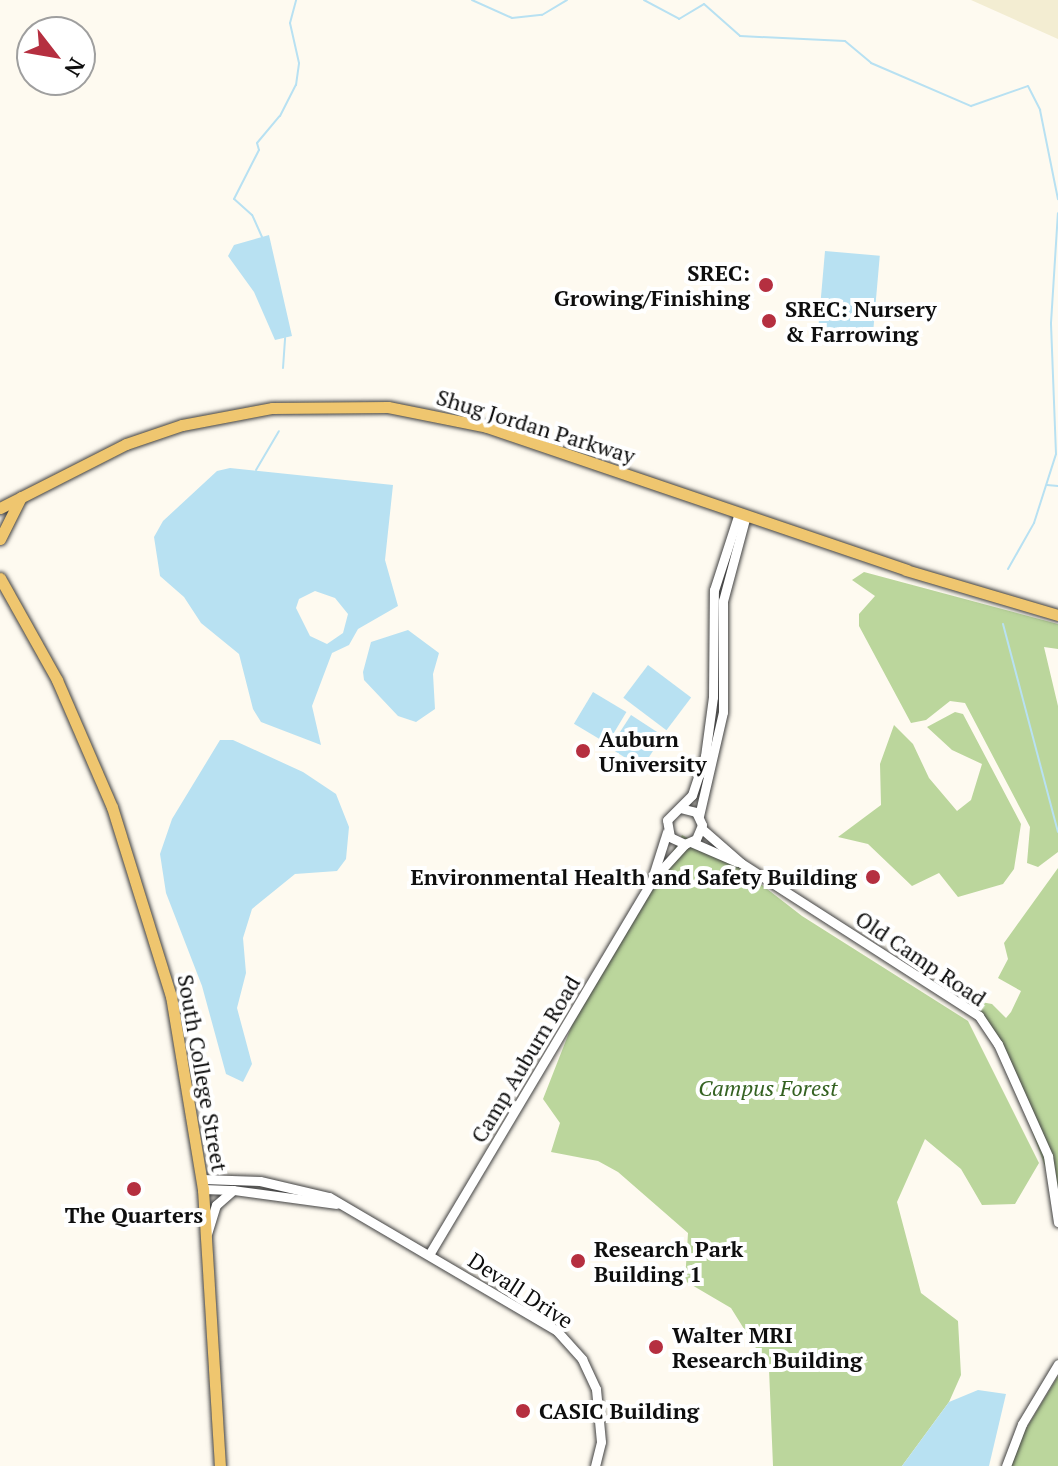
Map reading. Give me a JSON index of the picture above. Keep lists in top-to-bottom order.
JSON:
{
  "streets": {
    "main road": ["Shug Jordan Parkway", "South College Street"],
    "street": ["Old Camp Road", "Camp Auburn Road", "Devall Drive"]
  },
  "crossings": [
    ["Old Camp Road", "Camp Auburn Road"],
    ["Camp Auburn Road", "Devall Drive"]
  ],
  "parks": ["Campus Forest"],
  "places": [
    "SREC: Growing/Finishing",
    "SREC: Nursery & Farrowing",
    "Auburn University",
    "Environmental Health and Safety Building",
    "The Quarters",
    "Research Park Building 1",
    "Walter MRI Research Building",
    "CASIC Building"
  ],
  "north": "bottom right"
}
